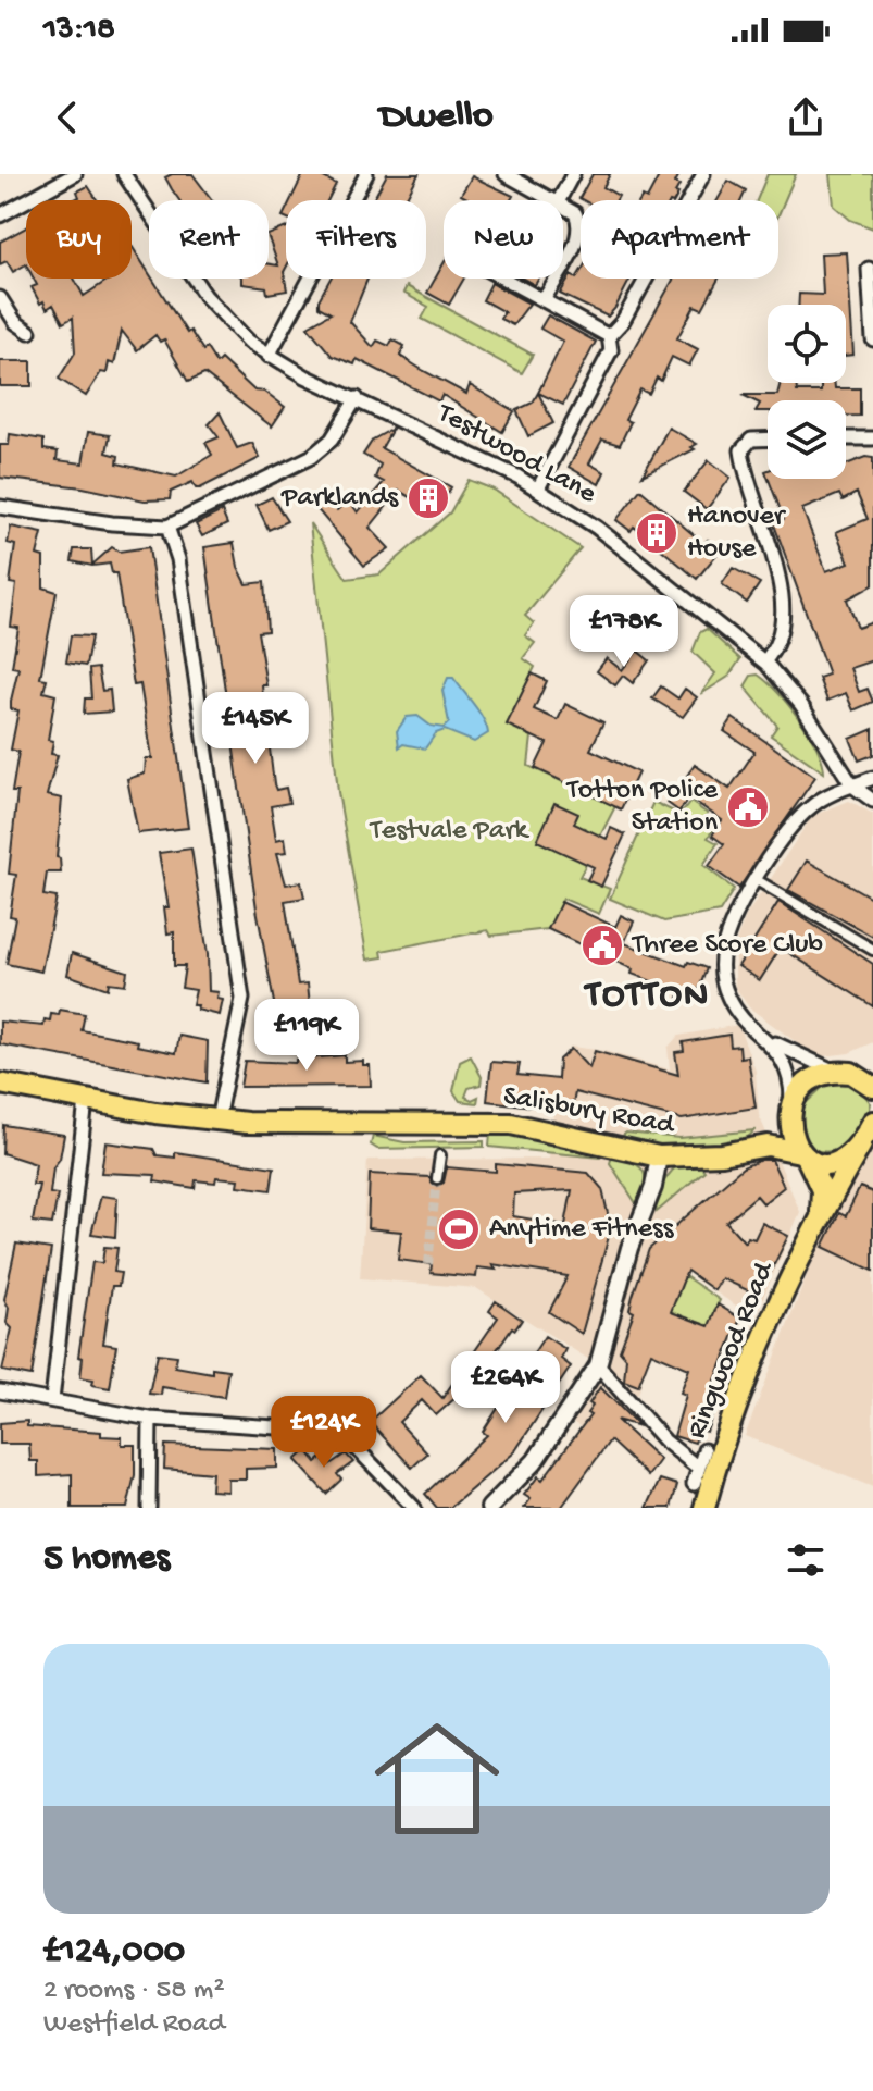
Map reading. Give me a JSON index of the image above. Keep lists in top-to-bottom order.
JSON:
{
  "streets": {
    "main road": ["Salisbury Road", "Ringwood Road"],
    "street": ["Testwood Lane"]
  },
  "crossings": [
    ["Salisbury Road", "Ringwood Road"]
  ],
  "districts": ["TOTTON"],
  "parks": ["Testvale Park"],
  "places": {
    "building": ["Parklands", "Hanover House"],
    "public building": ["Totton Police Station", "Three Score Club"],
    "sports": ["Anytime Fitness"]
  },
  "page": {
    "status": "13:18",
    "header": "Dwello",
    "chip": [
      "Buy",
      "Rent",
      "Filters",
      "New",
      "Apartment"
    ],
    "price": [
      "£178K",
      "£145K",
      "£119K",
      "£264K",
      "£124K"
    ],
    "heading": "5 homes",
    "list": [
      {
        "name": "£124,000",
        "note": "2 rooms · 58 m² · Westfield Road"
      }
    ]
  }
}
